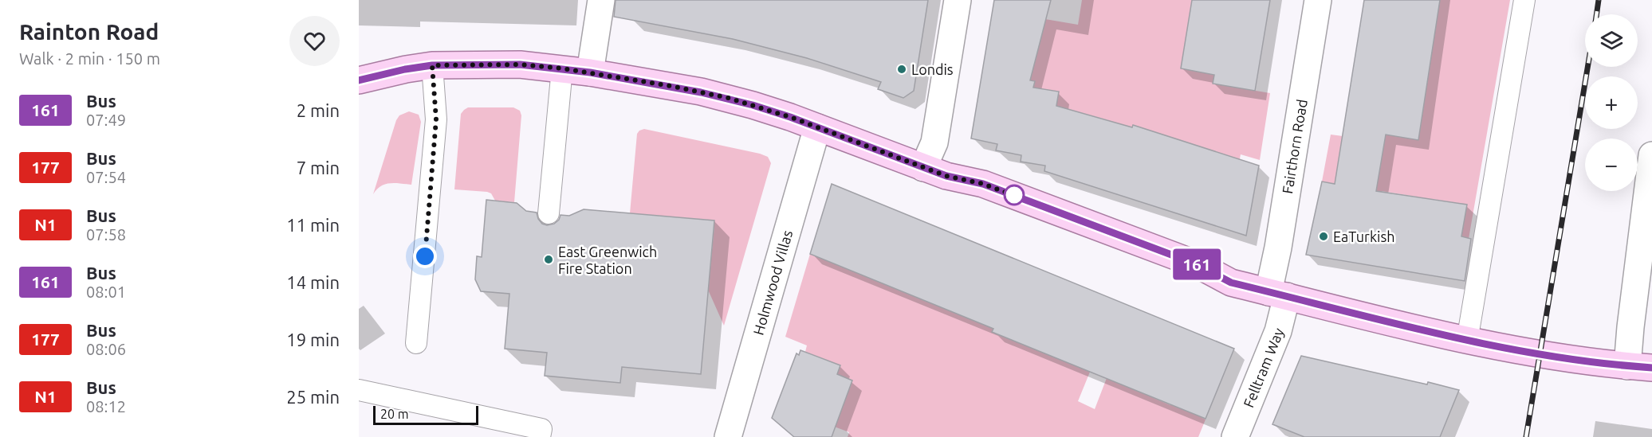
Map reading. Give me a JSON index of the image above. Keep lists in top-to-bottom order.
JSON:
{
  "streets": {
    "street": ["Fairthorn Road", "Holmwood Villas", "Felltram Way"]
  },
  "crossings": [
    ["Fairthorn Road", "Felltram Way"]
  ],
  "places": ["Londis", "EaTurkish", "East Greenwich Fire Station"],
  "lines": ["bus line 161"],
  "scale_bar": "20 m",
  "page": {
    "heading": ["Rainton Road", "Walk · 2 min · 150 m"],
    "on_map": "161",
    "map_buttons": ["+", "−"],
    "list": [
      {
        "mark": "161",
        "name": "Bus",
        "note": "07:49",
        "value": "2 min"
      },
      {
        "mark": "177",
        "name": "Bus",
        "note": "07:54",
        "value": "7 min"
      },
      {
        "mark": "N1",
        "name": "Bus",
        "note": "07:58",
        "value": "11 min"
      },
      {
        "mark": "161",
        "name": "Bus",
        "note": "08:01",
        "value": "14 min"
      },
      {
        "mark": "177",
        "name": "Bus",
        "note": "08:06",
        "value": "19 min"
      },
      {
        "mark": "N1",
        "name": "Bus",
        "note": "08:12",
        "value": "25 min"
      }
    ],
    "scale": "20 m"
  }
}
